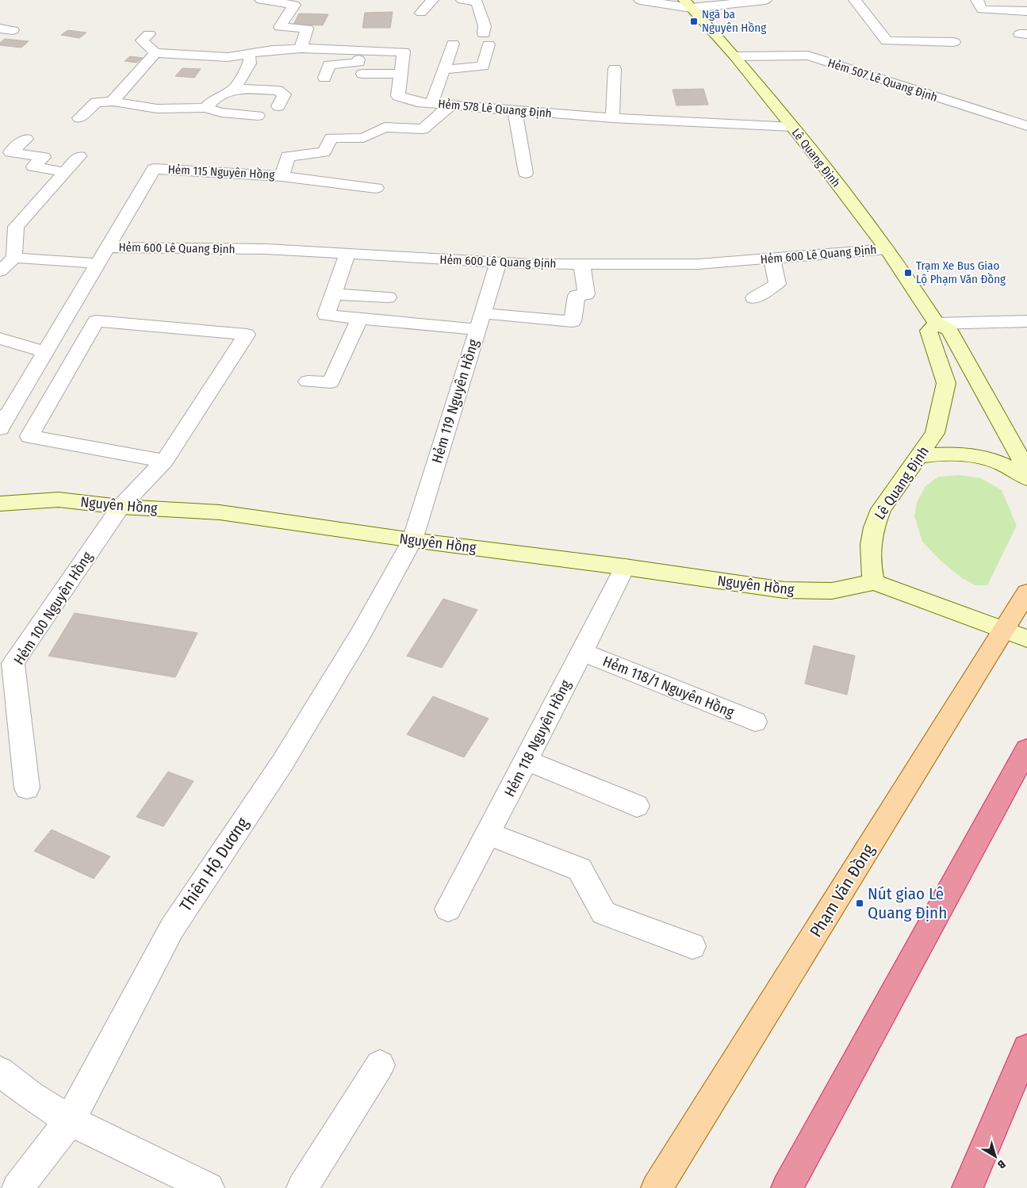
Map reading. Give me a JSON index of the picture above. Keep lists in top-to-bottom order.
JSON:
{
  "streets": {
    "main road": ["Lê Quang Định", "Nguyên Hồng", "Phạm Văn Đồng"],
    "street": [
      "Hẻm 507 Lê Quang Định",
      "Hẻm 578 Lê Quang Định",
      "Hẻm 115 Nguyên Hồng",
      "Hẻm 600 Lê Quang Định",
      "Hẻm 119 Nguyên Hồng",
      "Hẻm 100 Nguyên Hồng",
      "Hẻm 118/1 Nguyên Hồng",
      "Hẻm 118 Nguyên Hồng",
      "Thiên Hộ Dương"
    ]
  },
  "crossings": [
    ["Hẻm 507 Lê Quang Định", "Lê Quang Định"],
    ["Hẻm 578 Lê Quang Định", "Lê Quang Định"],
    ["Lê Quang Định", "Hẻm 600 Lê Quang Định"],
    ["Lê Quang Định", "Nguyên Hồng"],
    ["Hẻm 115 Nguyên Hồng", "Hẻm 600 Lê Quang Định"],
    ["Hẻm 600 Lê Quang Định", "Hẻm 119 Nguyên Hồng"],
    ["Hẻm 119 Nguyên Hồng", "Nguyên Hồng"],
    ["Hẻm 119 Nguyên Hồng", "Thiên Hộ Dương"],
    ["Nguyên Hồng", "Hẻm 100 Nguyên Hồng"],
    ["Nguyên Hồng", "Hẻm 118 Nguyên Hồng"],
    ["Nguyên Hồng", "Thiên Hộ Dương"],
    ["Hẻm 118/1 Nguyên Hồng", "Hẻm 118 Nguyên Hồng"]
  ],
  "places": {
    "transit": ["Ngã ba Nguyên Hồng", "Trạm Xe Bus Giao Lộ Phạm Văn Đồng", "Nút giao Lê Quang Định"]
  },
  "north": "bottom right"
}
